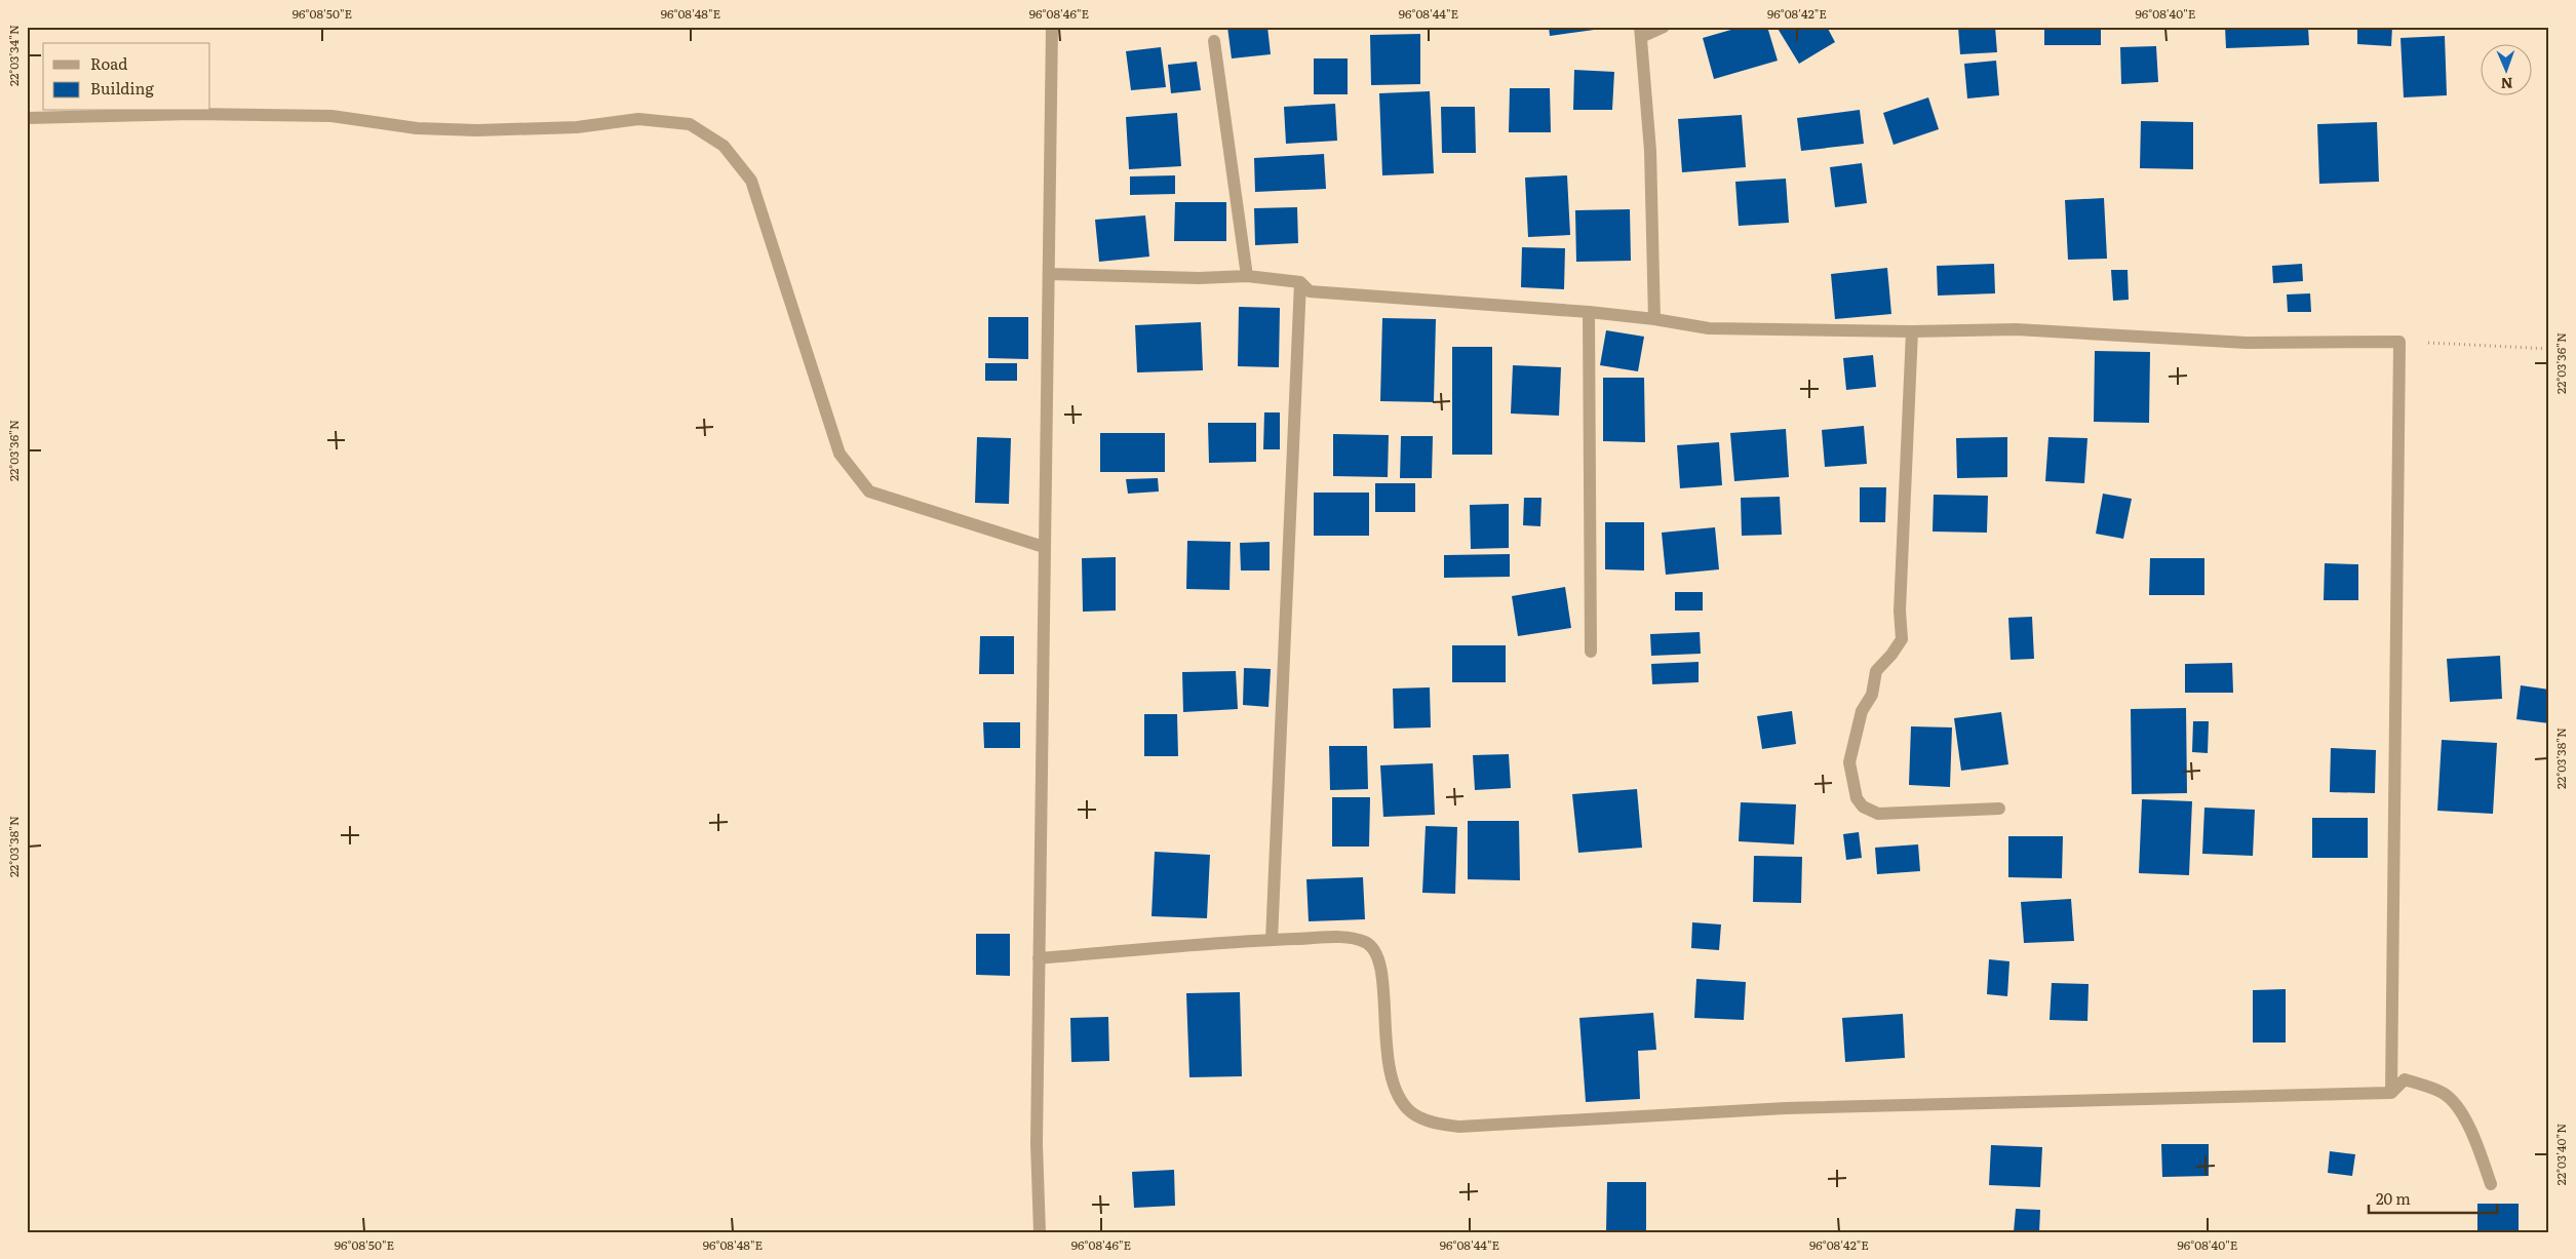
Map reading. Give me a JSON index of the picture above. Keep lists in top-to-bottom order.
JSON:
{
  "legend": ["Road", "Building"],
  "scale_bar": "20 m",
  "north": "bottom",
  "coordinates": [
    "96°08'50\"E",
    "96°08'48\"E",
    "96°08'46\"E",
    "96°08'44\"E",
    "96°08'42\"E",
    "96°08'40\"E",
    "22°03'34\"N",
    "22°03'36\"N",
    "22°03'38\"N",
    "22°03'40\"N"
  ]
}
